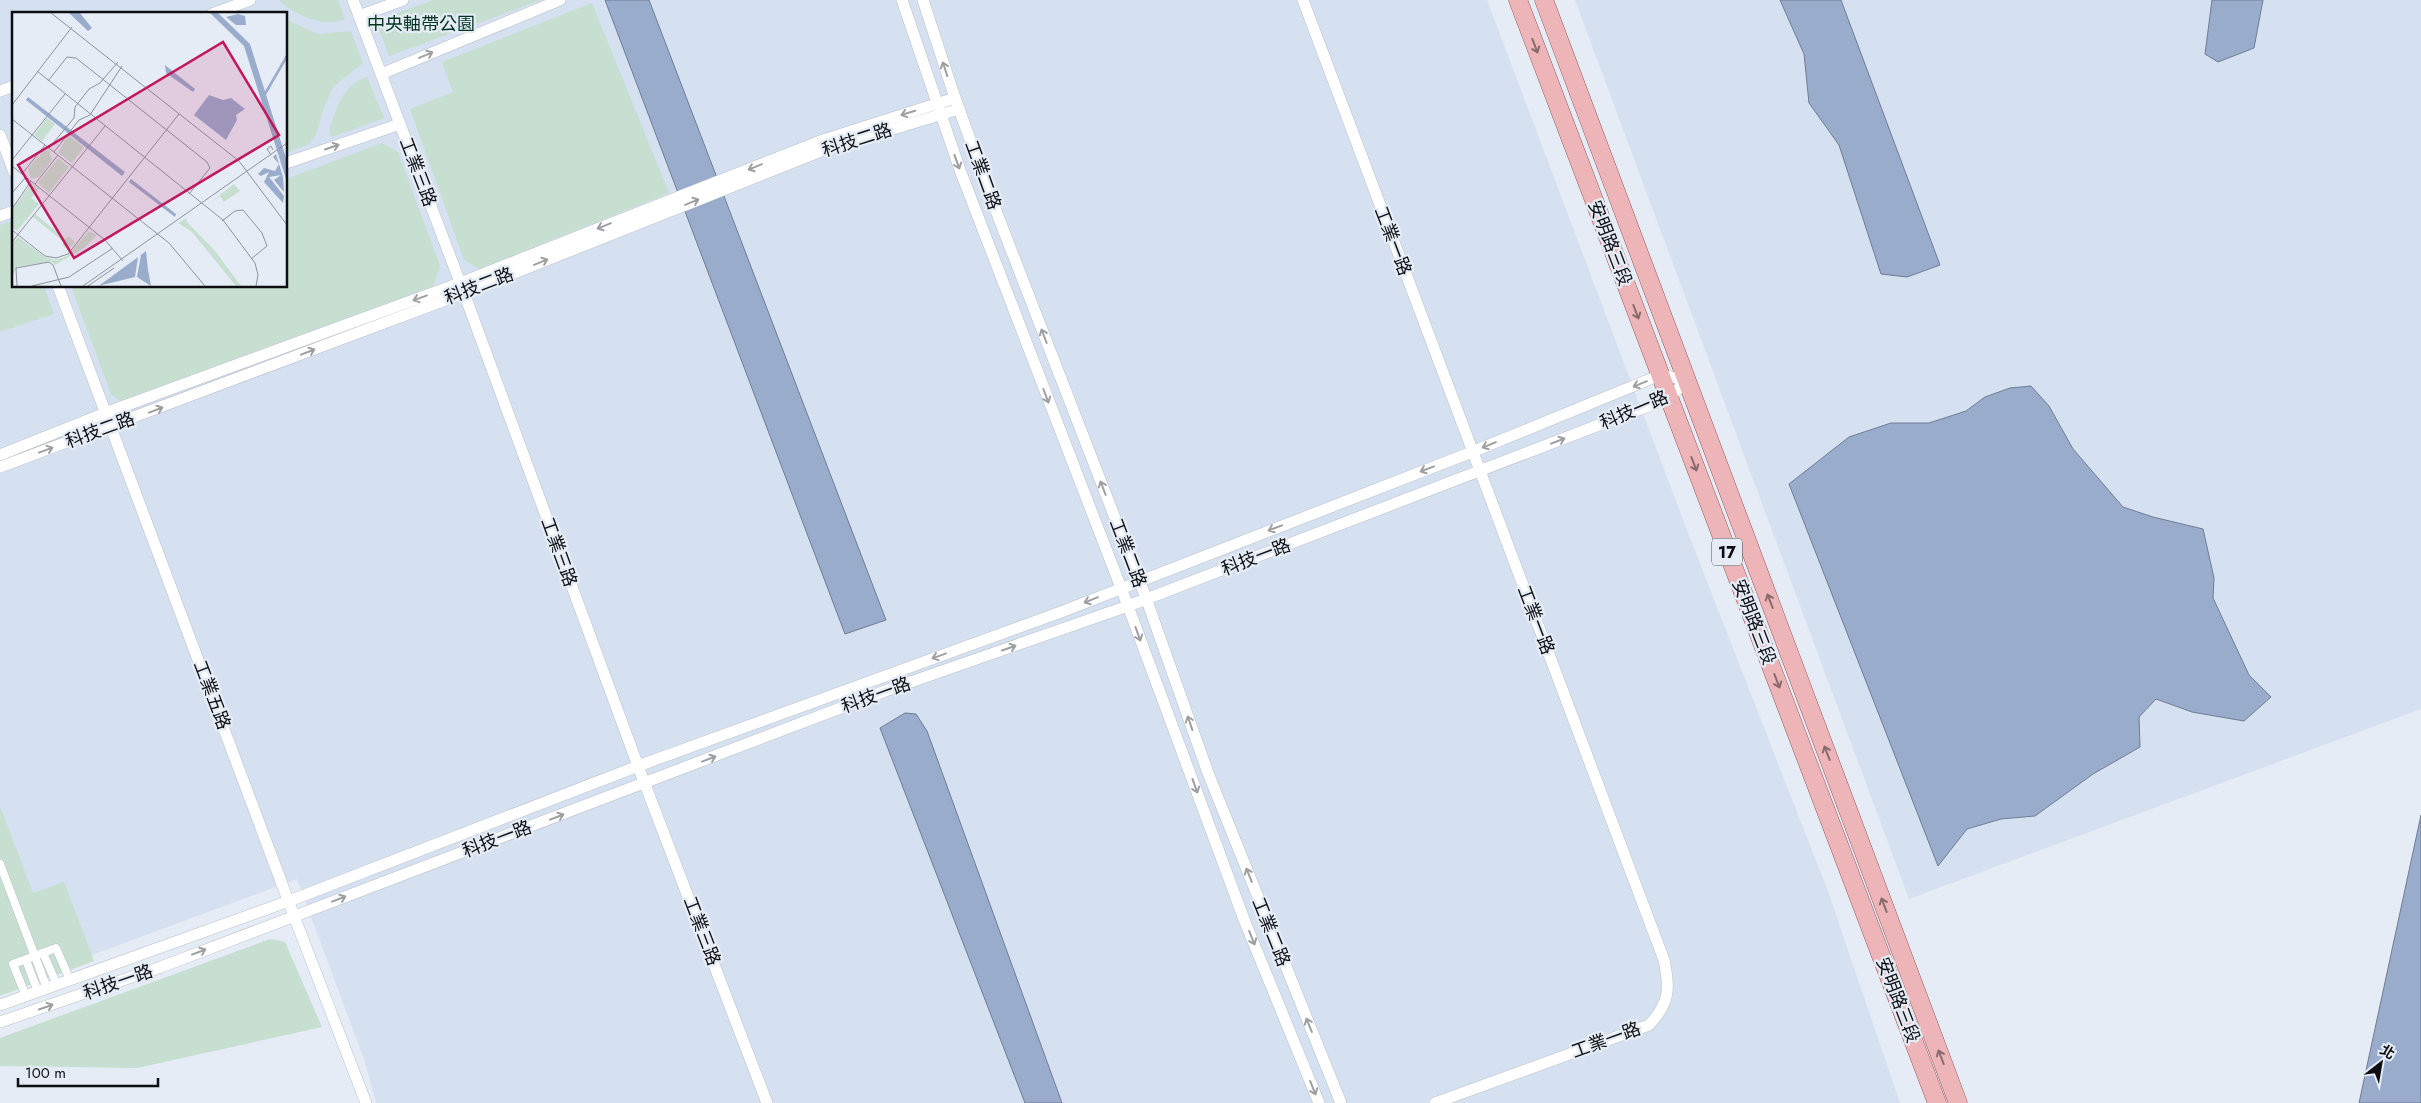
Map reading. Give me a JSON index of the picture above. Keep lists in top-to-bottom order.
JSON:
{
  "streets": {
    "main road": ["安明路三段", "17"],
    "street": [
      "科技二路",
      "工業三路",
      "工業二路",
      "工業一路",
      "科技一路",
      "工業五路"
    ]
  },
  "crossings": [
    ["科技二路", "工業三路"],
    ["科技二路", "工業二路"],
    ["科技二路", "工業五路"],
    ["工業三路", "科技一路"],
    ["工業二路", "科技一路"],
    ["工業一路", "科技一路"],
    ["安明路三段", "科技一路"],
    ["科技一路", "工業五路"]
  ],
  "parks": ["中央軸帶公園"],
  "scale_bar": "100 m",
  "north": "top right"
}
